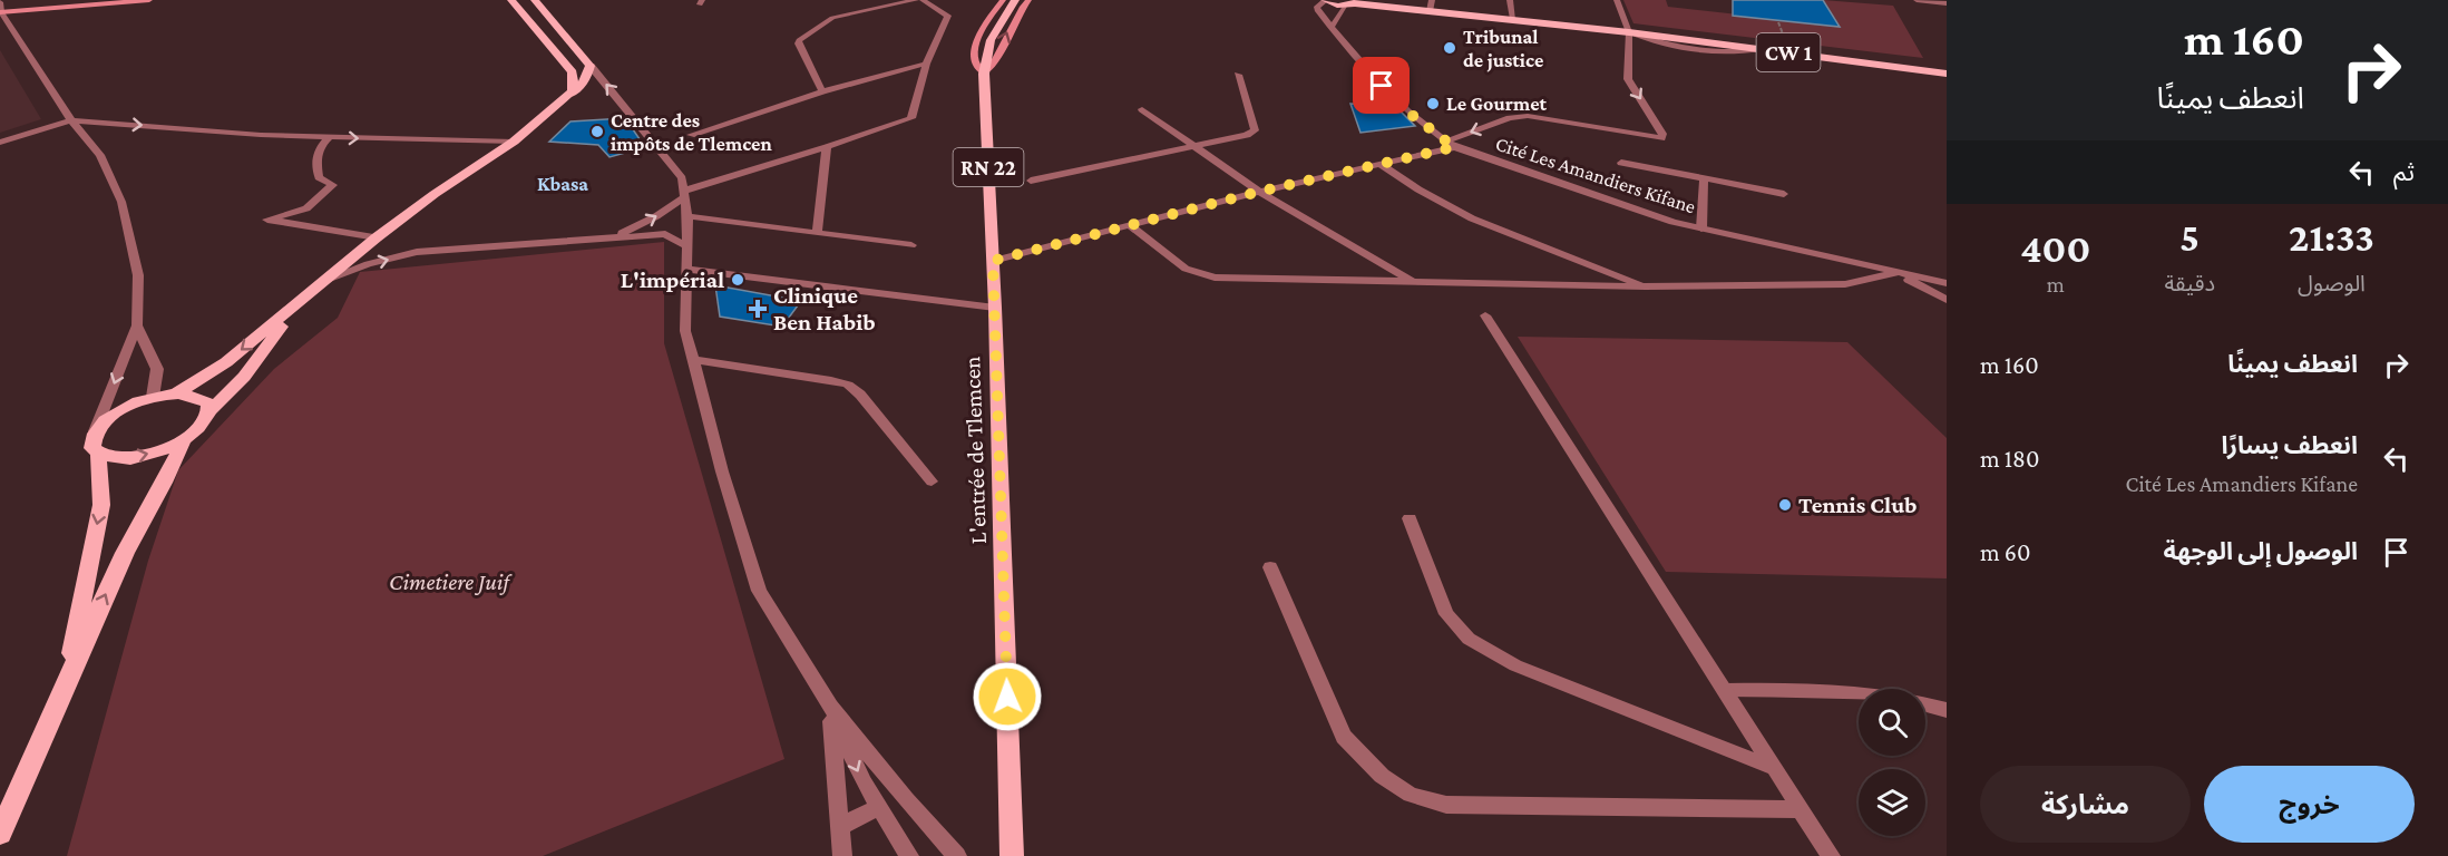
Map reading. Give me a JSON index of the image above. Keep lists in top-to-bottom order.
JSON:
{
  "streets": {
    "main road": ["CW 1", "RN 22", "L'entrée de Tlemcen"],
    "street": ["Cité Les Amandiers Kifane"]
  },
  "districts": ["Kbasa"],
  "parks": ["Cimetiere Juif"],
  "places": {
    "other": [
      "Tribunal de justice",
      "Le Gourmet",
      "Centre des impôts de Tlemcen",
      "L'impérial",
      "Tennis Club"
    ],
    "health": ["Clinique Ben Habib"]
  },
  "page": {
    "turn": ["160 m", "انعطف يمينًا"],
    "then": "ثم",
    "eta": [
      "21:33",
      "الوصول",
      "5",
      "دقيقة",
      "400",
      "m"
    ],
    "list": [
      {
        "name": "انعطف يمينًا",
        "value": "160 m"
      },
      {
        "name": "انعطف يسارًا",
        "note": "Cité Les Amandiers Kifane",
        "value": "180 m"
      },
      {
        "name": "الوصول إلى الوجهة",
        "value": "60 m"
      }
    ],
    "buttons": ["خروج", "مشاركة"]
  }
}
